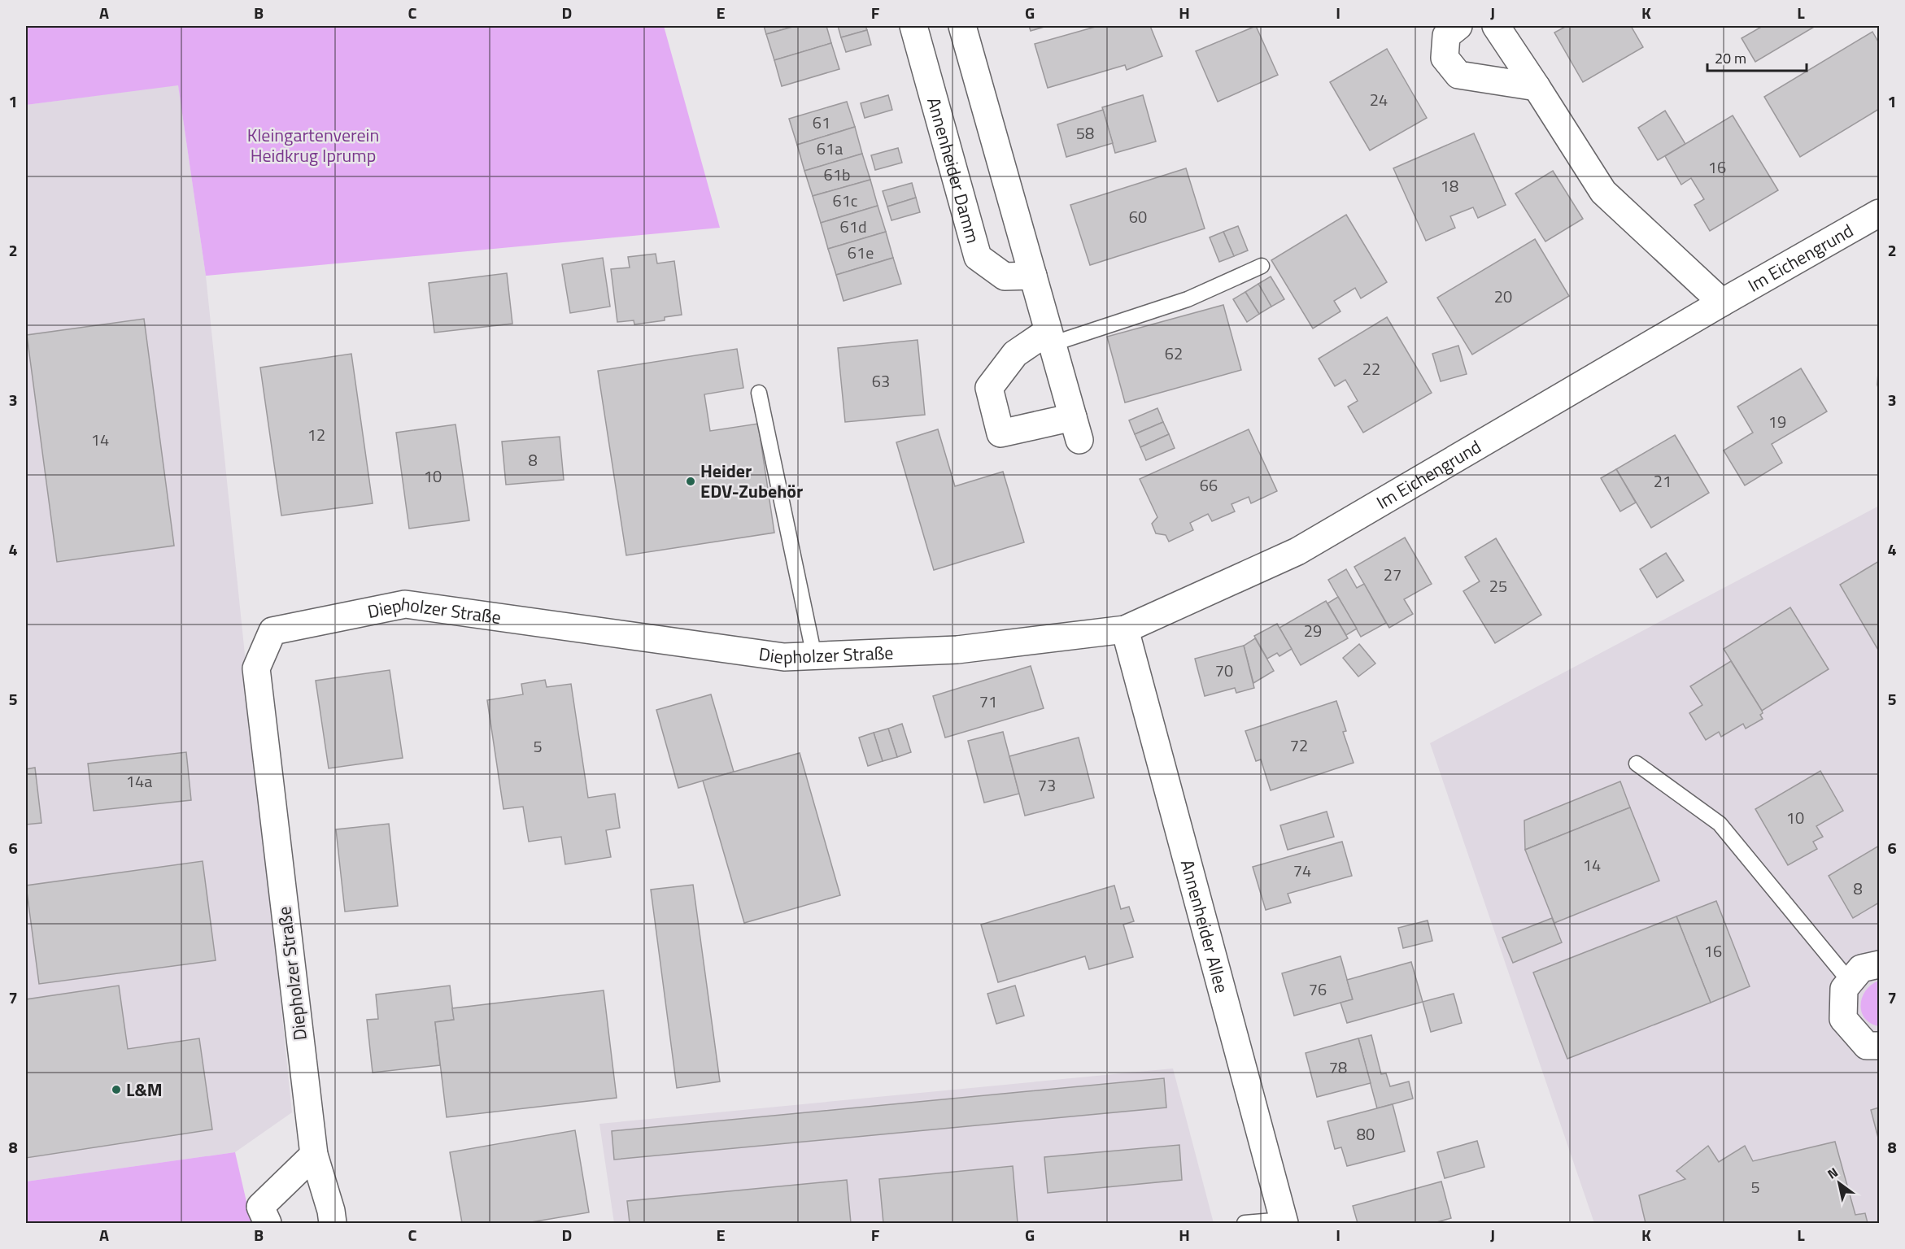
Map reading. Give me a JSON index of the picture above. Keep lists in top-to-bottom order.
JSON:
{
  "streets": {
    "street": [
      "Annenheider Damm",
      "Im Eichengrund",
      "Diepholzer Straße",
      "Annenheider Allee"
    ]
  },
  "crossings": [
    ["Im Eichengrund", "Diepholzer Straße"],
    ["Im Eichengrund", "Annenheider Allee"],
    ["Diepholzer Straße", "Annenheider Allee"]
  ],
  "parks": ["Kleingartenverein Heidkrug Iprump"],
  "places": ["Heider EDV-Zubehör", "L&M"],
  "house_numbers": [
    "24",
    "61",
    "58",
    "61a",
    "16",
    "61b",
    "18",
    "61c",
    "60",
    "61d",
    "61e",
    "20",
    "62",
    "22",
    "63",
    "19",
    "12",
    "14",
    "8",
    "10",
    "21",
    "66",
    "27",
    "25",
    "29",
    "70",
    "71",
    "72",
    "5",
    "14a",
    "73",
    "10",
    "14",
    "74",
    "8",
    "16",
    "76",
    "78",
    "80",
    "5"
  ],
  "scale_bar": "20 m",
  "north": "top left",
  "grid": {
    "columns": [
      "A",
      "B",
      "C",
      "D",
      "E",
      "F",
      "G",
      "H",
      "I",
      "J",
      "K",
      "L"
    ],
    "rows": [
      "1",
      "2",
      "3",
      "4",
      "5",
      "6",
      "7",
      "8"
    ]
  }
}
